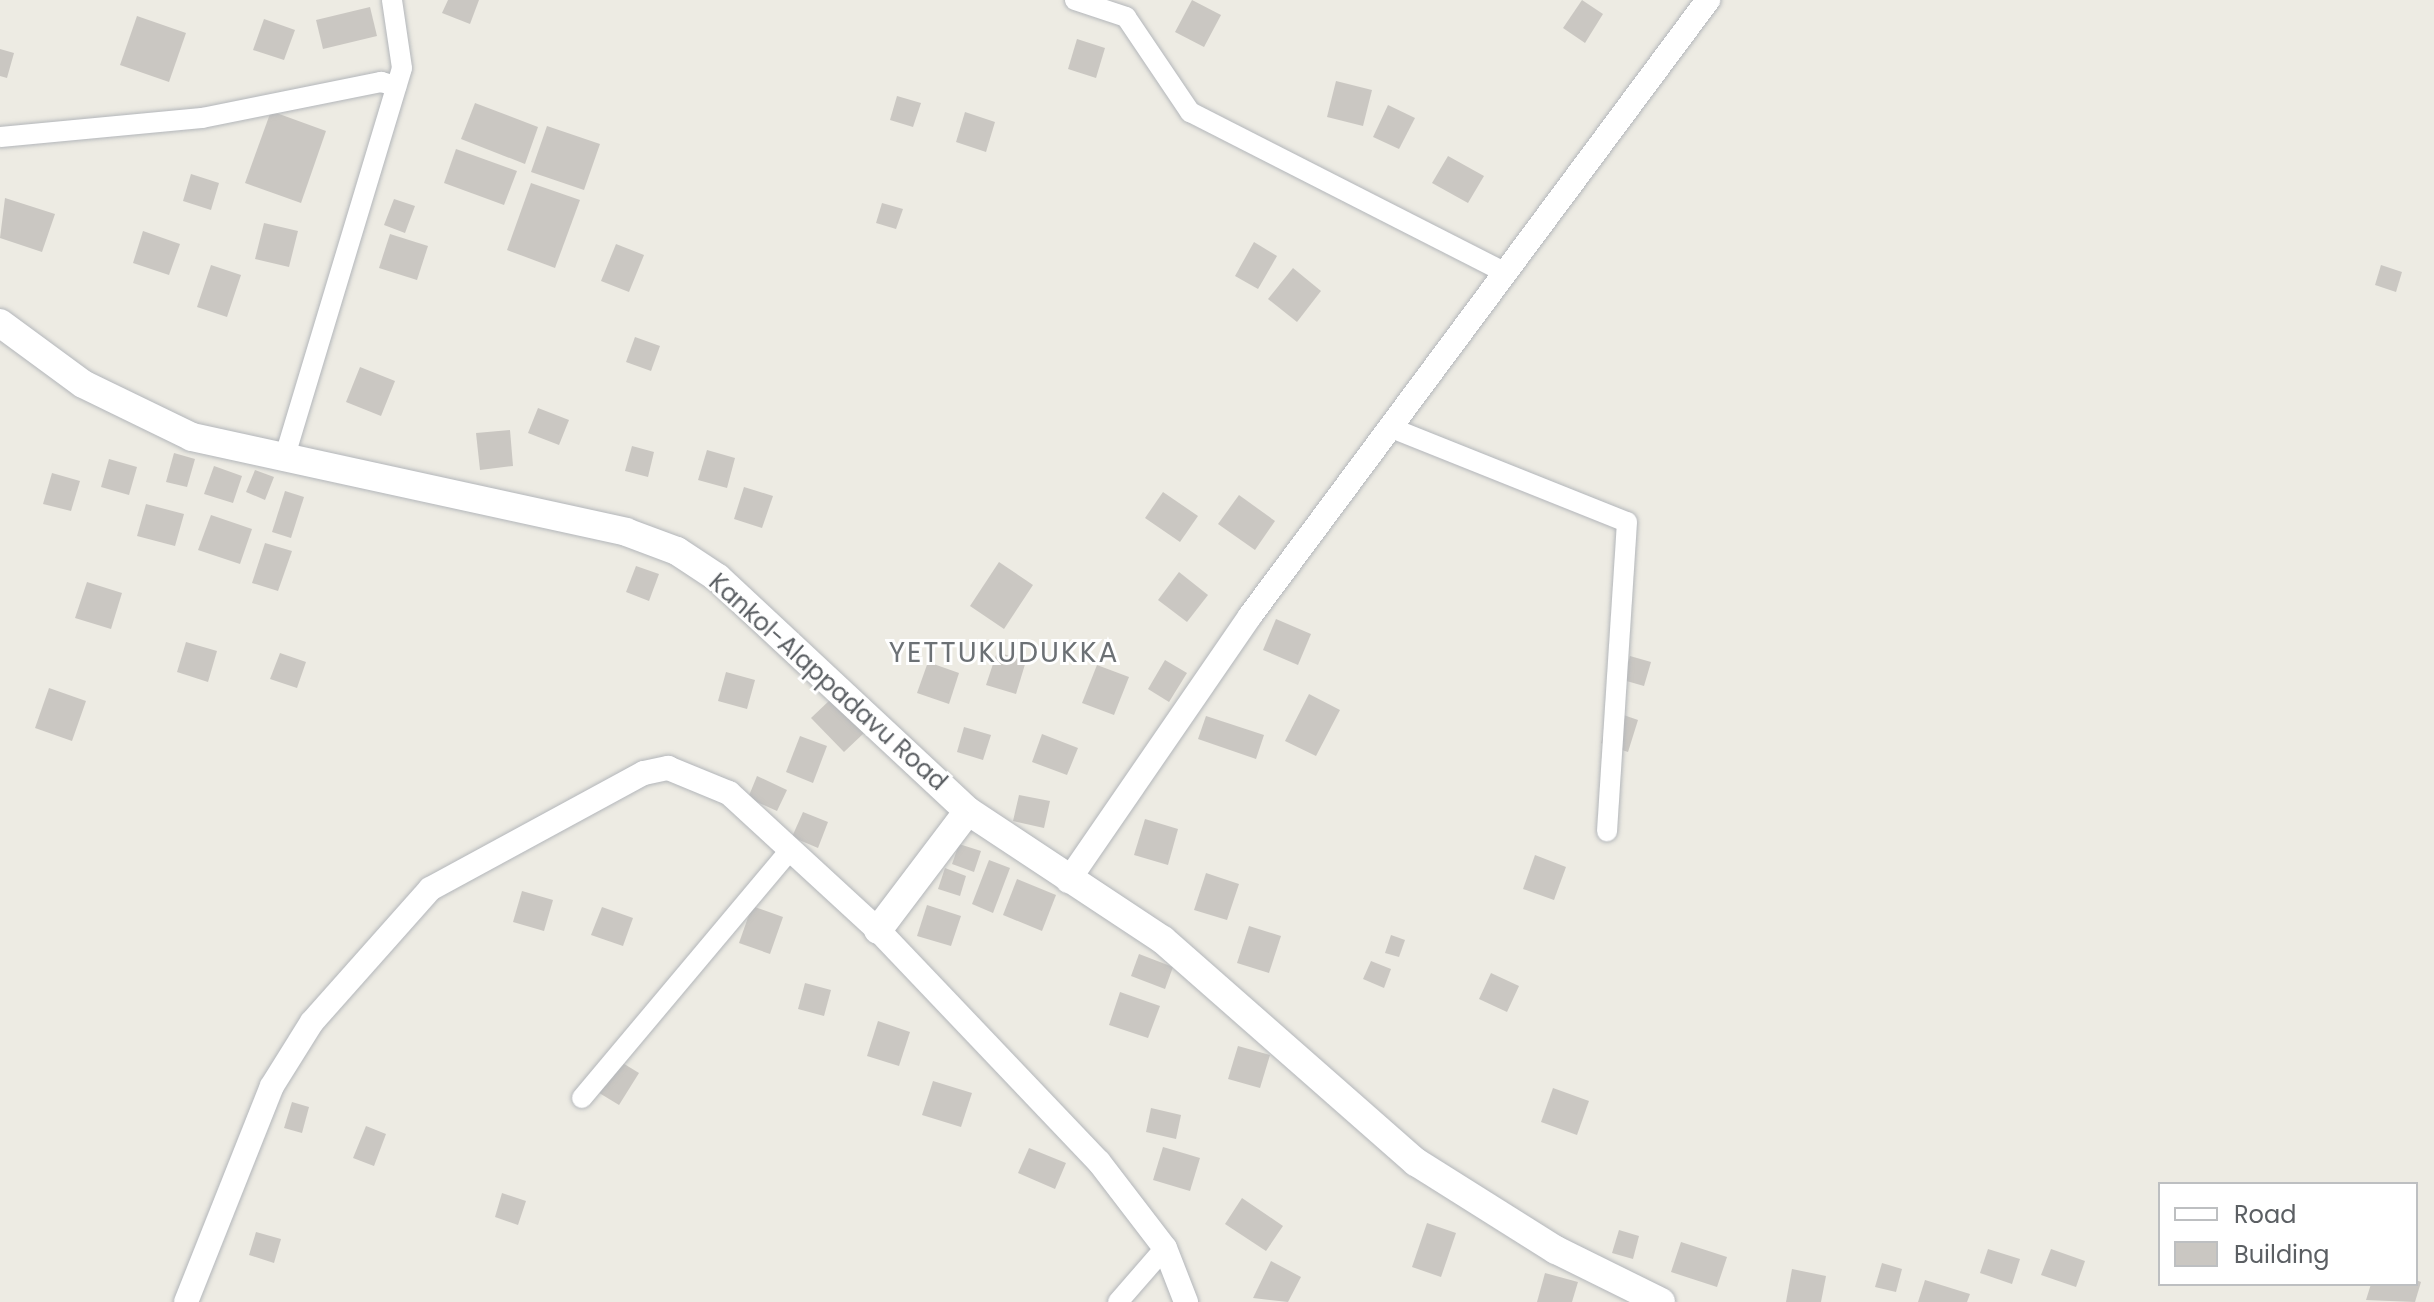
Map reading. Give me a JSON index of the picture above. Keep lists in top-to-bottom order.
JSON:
{
  "streets": {
    "main road": ["Kankol-Alappadavu Road"]
  },
  "districts": ["YETTUKUDUKKA"],
  "legend": ["Road", "Building"]
}
